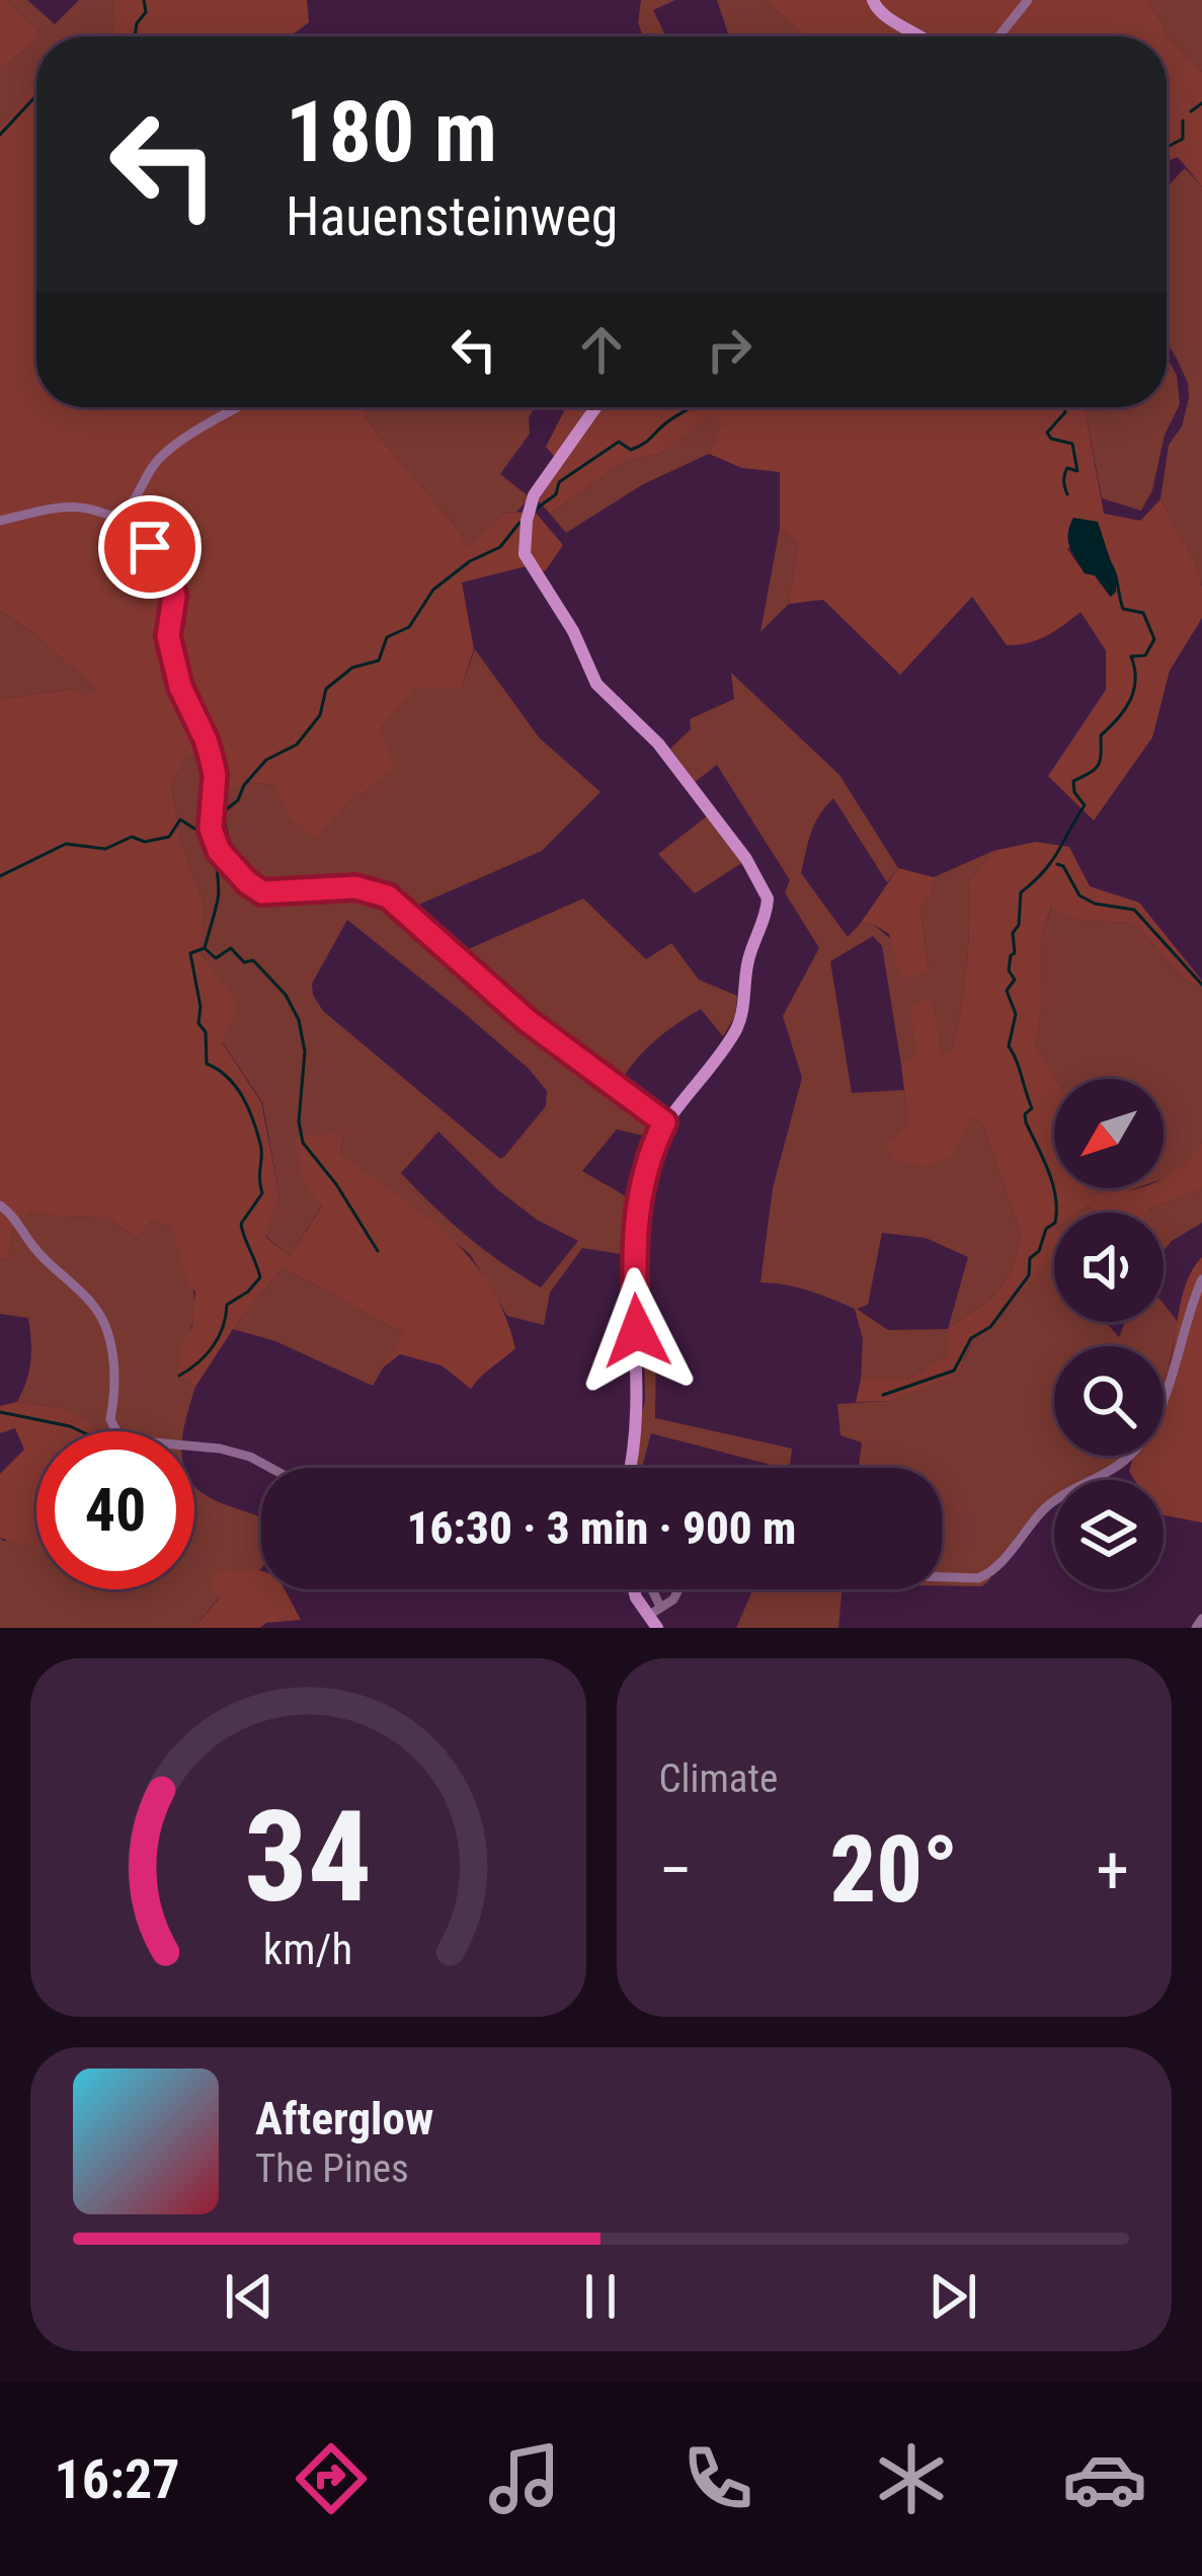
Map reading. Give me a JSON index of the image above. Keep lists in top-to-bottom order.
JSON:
{
  "north": "bottom left",
  "page": {
    "turn": ["180 m", "Hauensteinweg"],
    "limit": "40",
    "trip": "16:30 · 3 min · 900 m",
    "tile": "Climate",
    "heat": ["−", "20°", "+"],
    "song": ["Afterglow", "The Pines"],
    "tabs": "16:27",
    "gauge": ["34", "km/h"]
  }
}
